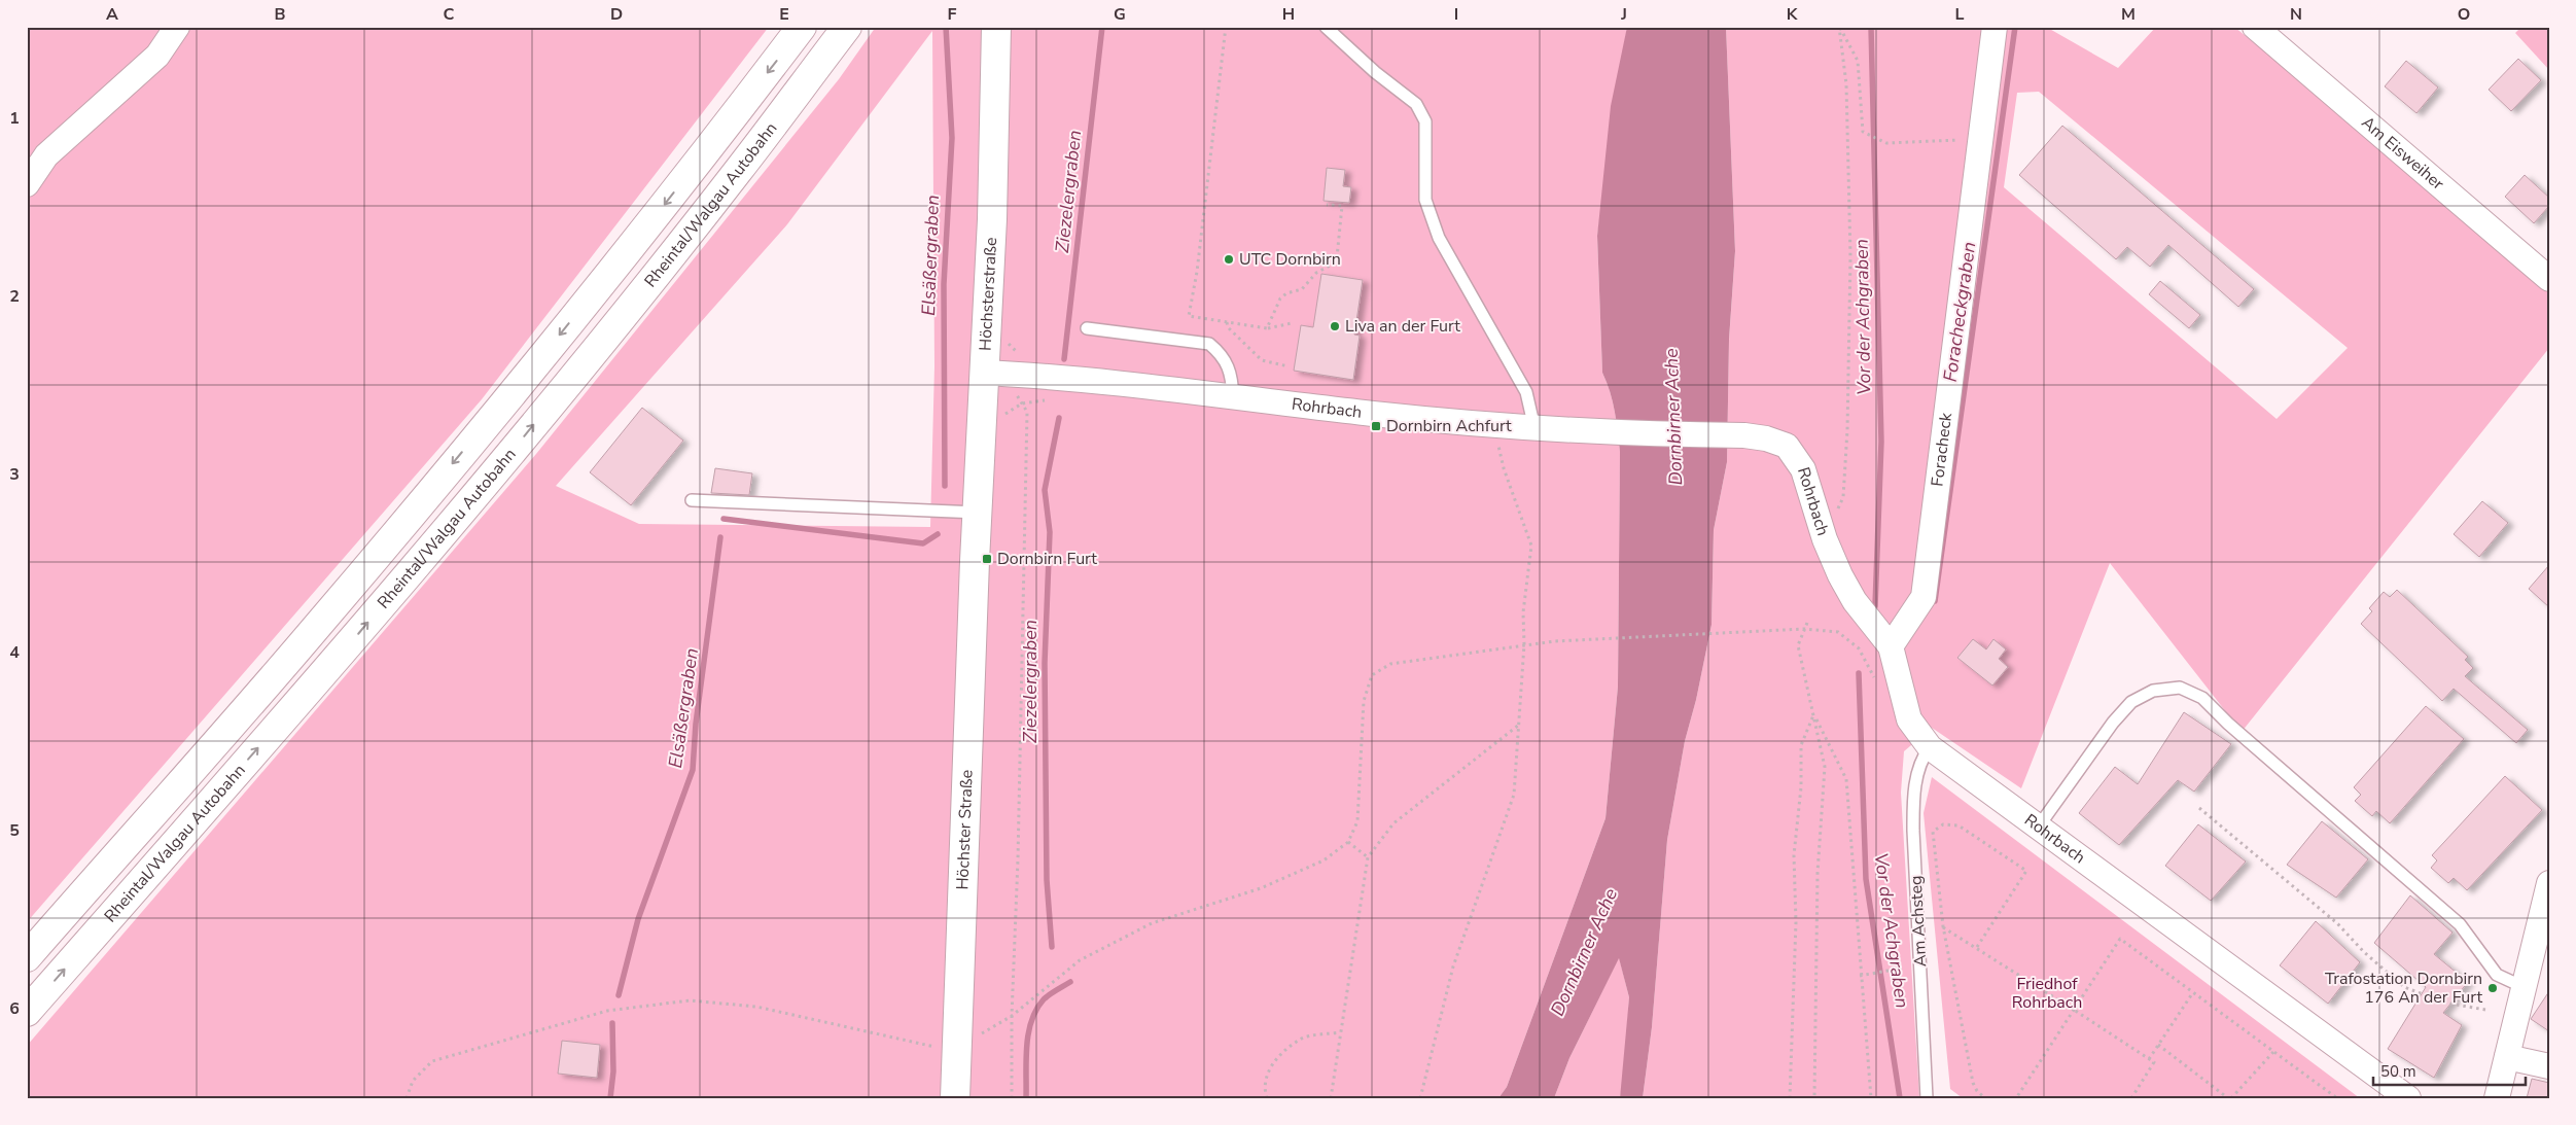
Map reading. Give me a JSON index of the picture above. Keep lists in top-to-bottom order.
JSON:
{
  "streets": {
    "main road": ["Rheintal/Walgau Autobahn", "Höchsterstraße", "Höchster Straße"],
    "street": ["Am Eisweiher", "Rohrbach", "Foracheck"],
    "lane": ["Am Achsteg"]
  },
  "crossings": [
    ["Höchsterstraße", "Rohrbach"],
    ["Höchsterstraße", "Höchster Straße"],
    ["Rohrbach", "Foracheck"],
    ["Rohrbach", "Am Achsteg"]
  ],
  "water": [
    "Ziezelergraben",
    "Elsäßergraben",
    "Foracheckgraben",
    "Vor der Achgraben",
    "Dornbirner Ache"
  ],
  "parks": ["Friedhof Rohrbach"],
  "places": {
    "other": ["UTC Dornbirn", "Liva an der Furt", "Trafostation Dornbirn 176 An der Furt"],
    "transit": ["Dornbirn Achfurt", "Dornbirn Furt"]
  },
  "scale_bar": "50 m",
  "grid": {
    "columns": [
      "A",
      "B",
      "C",
      "D",
      "E",
      "F",
      "G",
      "H",
      "I",
      "J",
      "K",
      "L",
      "M",
      "N",
      "O"
    ],
    "rows": [
      "1",
      "2",
      "3",
      "4",
      "5",
      "6"
    ]
  }
}
